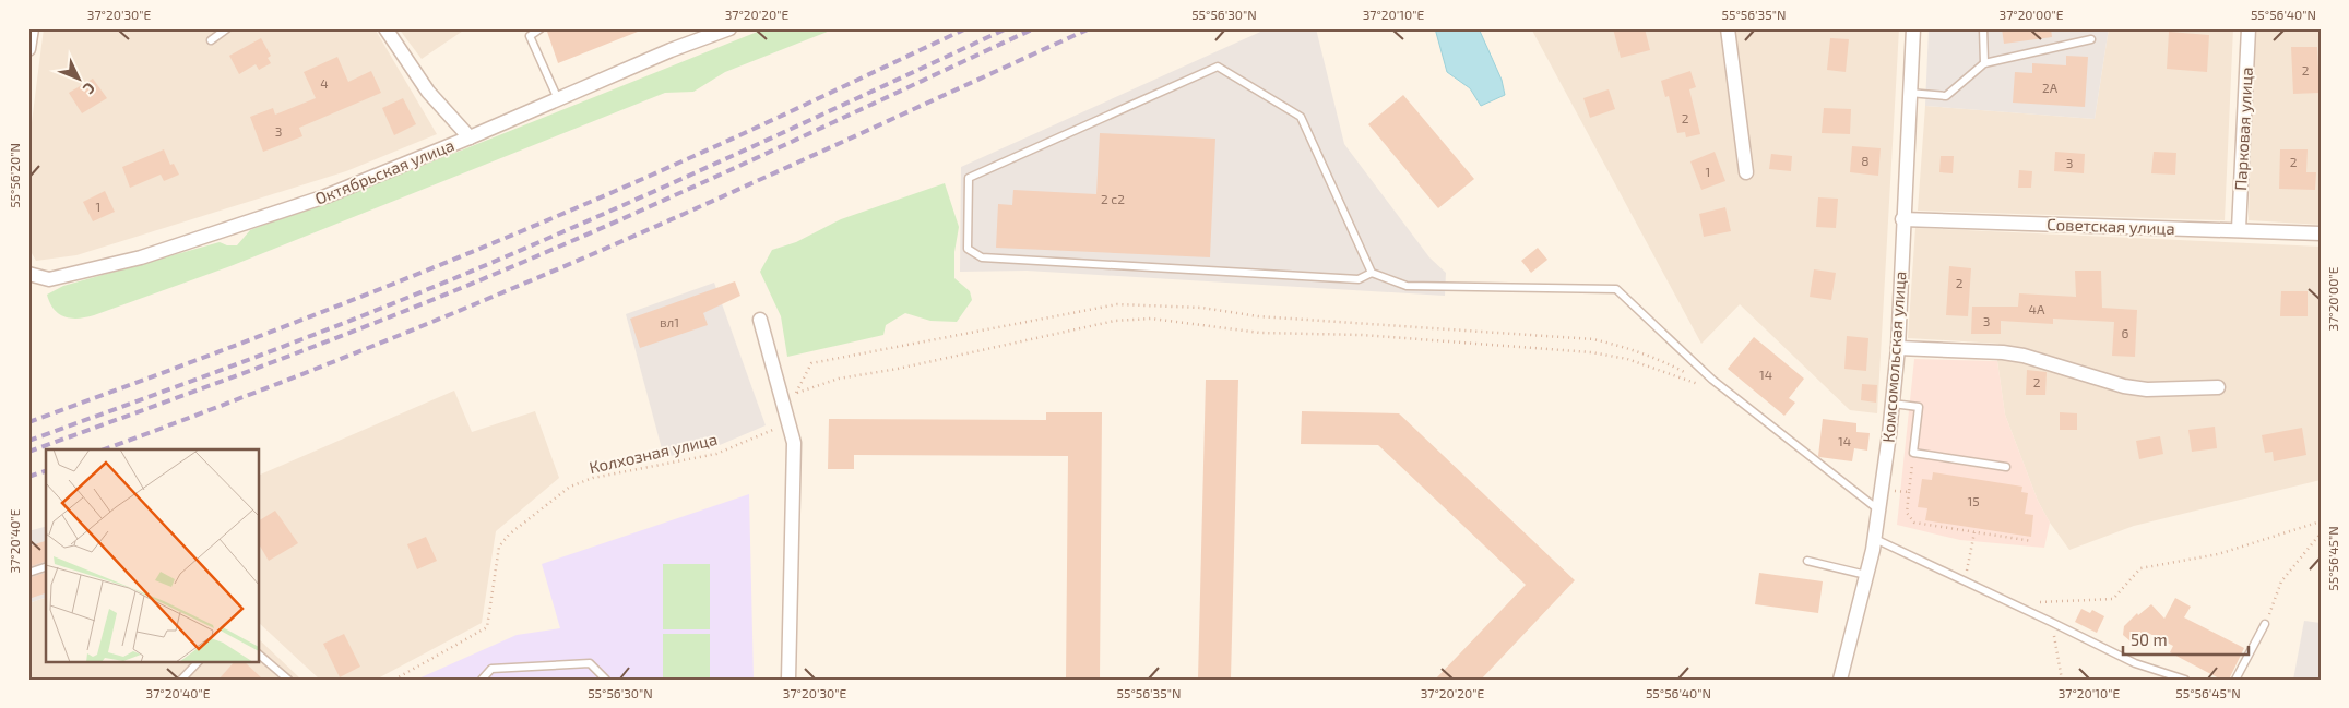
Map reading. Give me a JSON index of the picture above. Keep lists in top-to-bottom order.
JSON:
{
  "streets": {
    "street": [
      "Парковая улица",
      "Октябрьская улица",
      "Советская улица",
      "Комсомольская улица"
    ],
    "path": ["Колхозная улица"]
  },
  "crossings": [
    ["Парковая улица", "Советская улица"],
    ["Советская улица", "Комсомольская улица"]
  ],
  "house_numbers": [
    "2",
    "4",
    "2А",
    "2",
    "3",
    "8",
    "2",
    "3",
    "1",
    "2 с2",
    "1",
    "2",
    "4А",
    "3",
    "вл1",
    "6",
    "14",
    "2",
    "14",
    "15"
  ],
  "scale_bar": "50 m",
  "north": "bottom right",
  "coordinates": [
    "37°20'30\"E",
    "37°20'20\"E",
    "55°56'30\"N",
    "37°20'10\"E",
    "55°56'35\"N",
    "37°20'00\"E",
    "55°56'40\"N",
    "55°56'20\"N",
    "37°20'40\"E",
    "55°56'45\"N"
  ]
}
